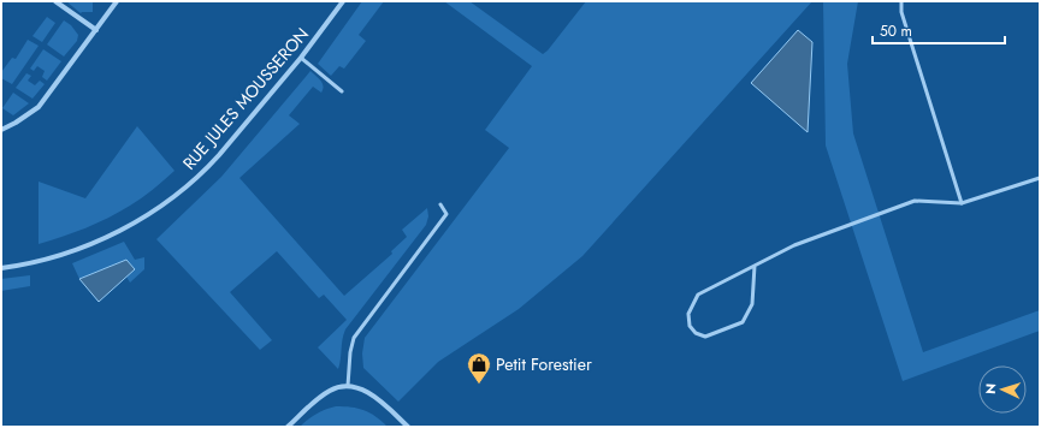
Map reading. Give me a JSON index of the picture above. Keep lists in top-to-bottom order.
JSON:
{
  "streets": {
    "street": ["RUE JULES MOUSSERON"]
  },
  "places": {
    "shop": ["Petit Forestier"]
  },
  "scale_bar": "50 m",
  "north": "left"
}
